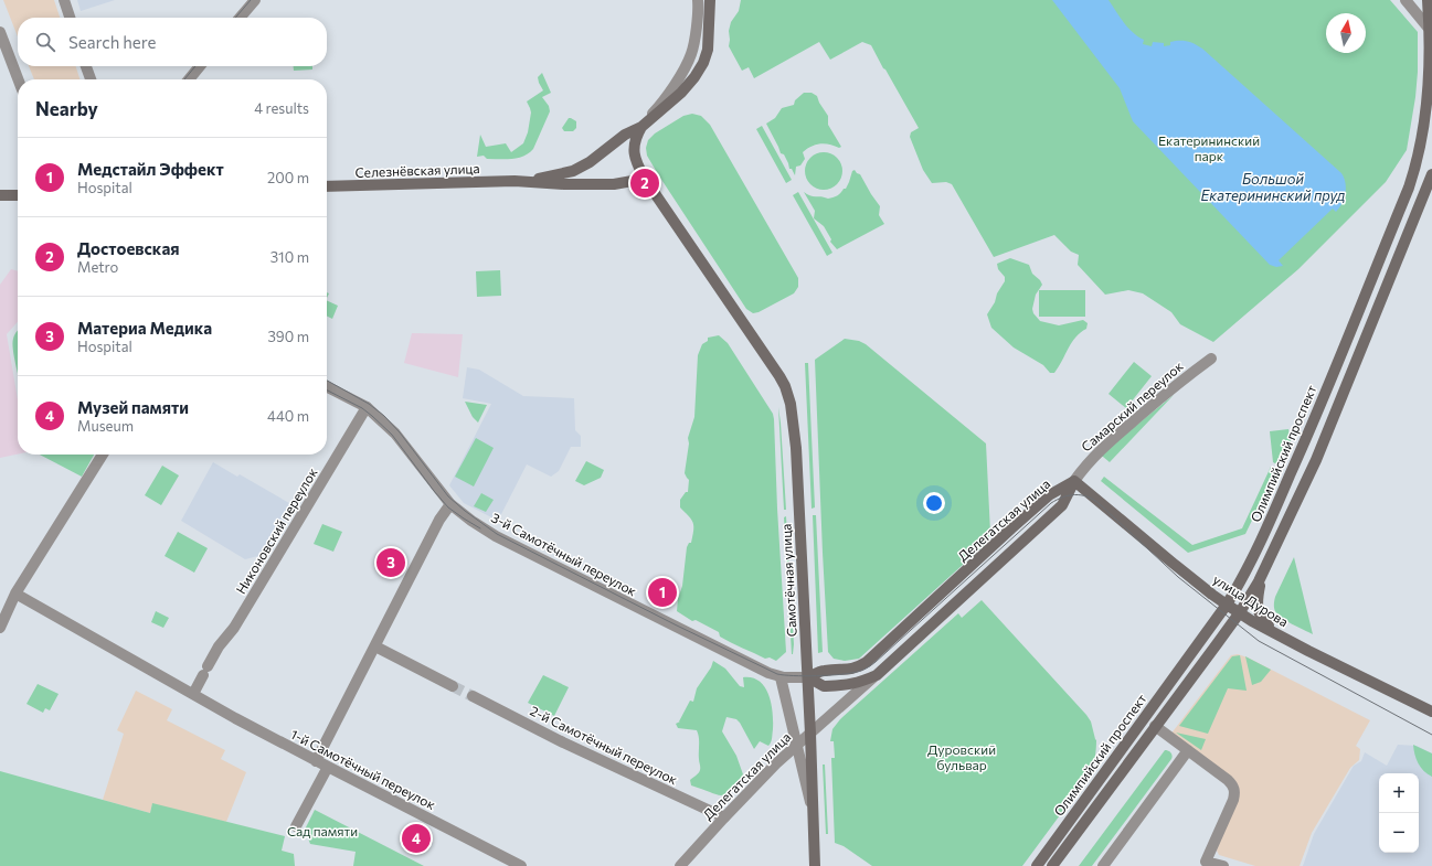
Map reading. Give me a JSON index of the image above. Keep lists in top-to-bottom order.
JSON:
{
  "streets": {
    "main road": [
      "Селезнёвская улица",
      "Олимпийский проспект",
      "Делегатская улица",
      "Самотёчная улица",
      "улица Дурова"
    ],
    "street": [
      "Самарский переулок",
      "Никоновский переулок",
      "3-й Самотёчный переулок",
      "2-й Самотёчный переулок",
      "1-й Самотёчный переулок"
    ]
  },
  "crossings": [
    ["Селезнёвская улица", "Самотёчная улица"],
    ["Самарский переулок", "Делегатская улица"],
    ["Самарский переулок", "улица Дурова"],
    ["Олимпийский проспект", "улица Дурова"],
    ["Делегатская улица", "3-й Самотёчный переулок"],
    ["Делегатская улица", "Самотёчная улица"],
    ["Делегатская улица", "улица Дурова"],
    ["Делегатская улица", "2-й Самотёчный переулок"],
    ["Никоновский переулок", "3-й Самотёчный переулок"],
    ["Никоновский переулок", "1-й Самотёчный переулок"],
    ["3-й Самотёчный переулок", "Самотёчная улица"]
  ],
  "water": ["Большой Екатерининский пруд"],
  "parks": ["Екатерининский парк", "Дуровский бульвар", "Сад памяти"],
  "north": "top",
  "page": {
    "search": "Search here",
    "heading": ["Nearby", "4 results"],
    "list": [
      {
        "mark": "1",
        "name": "Медстайл Эффект",
        "note": "Hospital",
        "value": "200 m"
      },
      {
        "mark": "2",
        "name": "Достоевская",
        "note": "Metro",
        "value": "310 m"
      },
      {
        "mark": "3",
        "name": "Материа Медика",
        "note": "Hospital",
        "value": "390 m"
      },
      {
        "mark": "4",
        "name": "Музей памяти",
        "note": "Museum",
        "value": "440 m"
      }
    ],
    "pins": [
      "2",
      "3",
      "1",
      "4"
    ],
    "map_buttons": ["+", "−"]
  }
}
